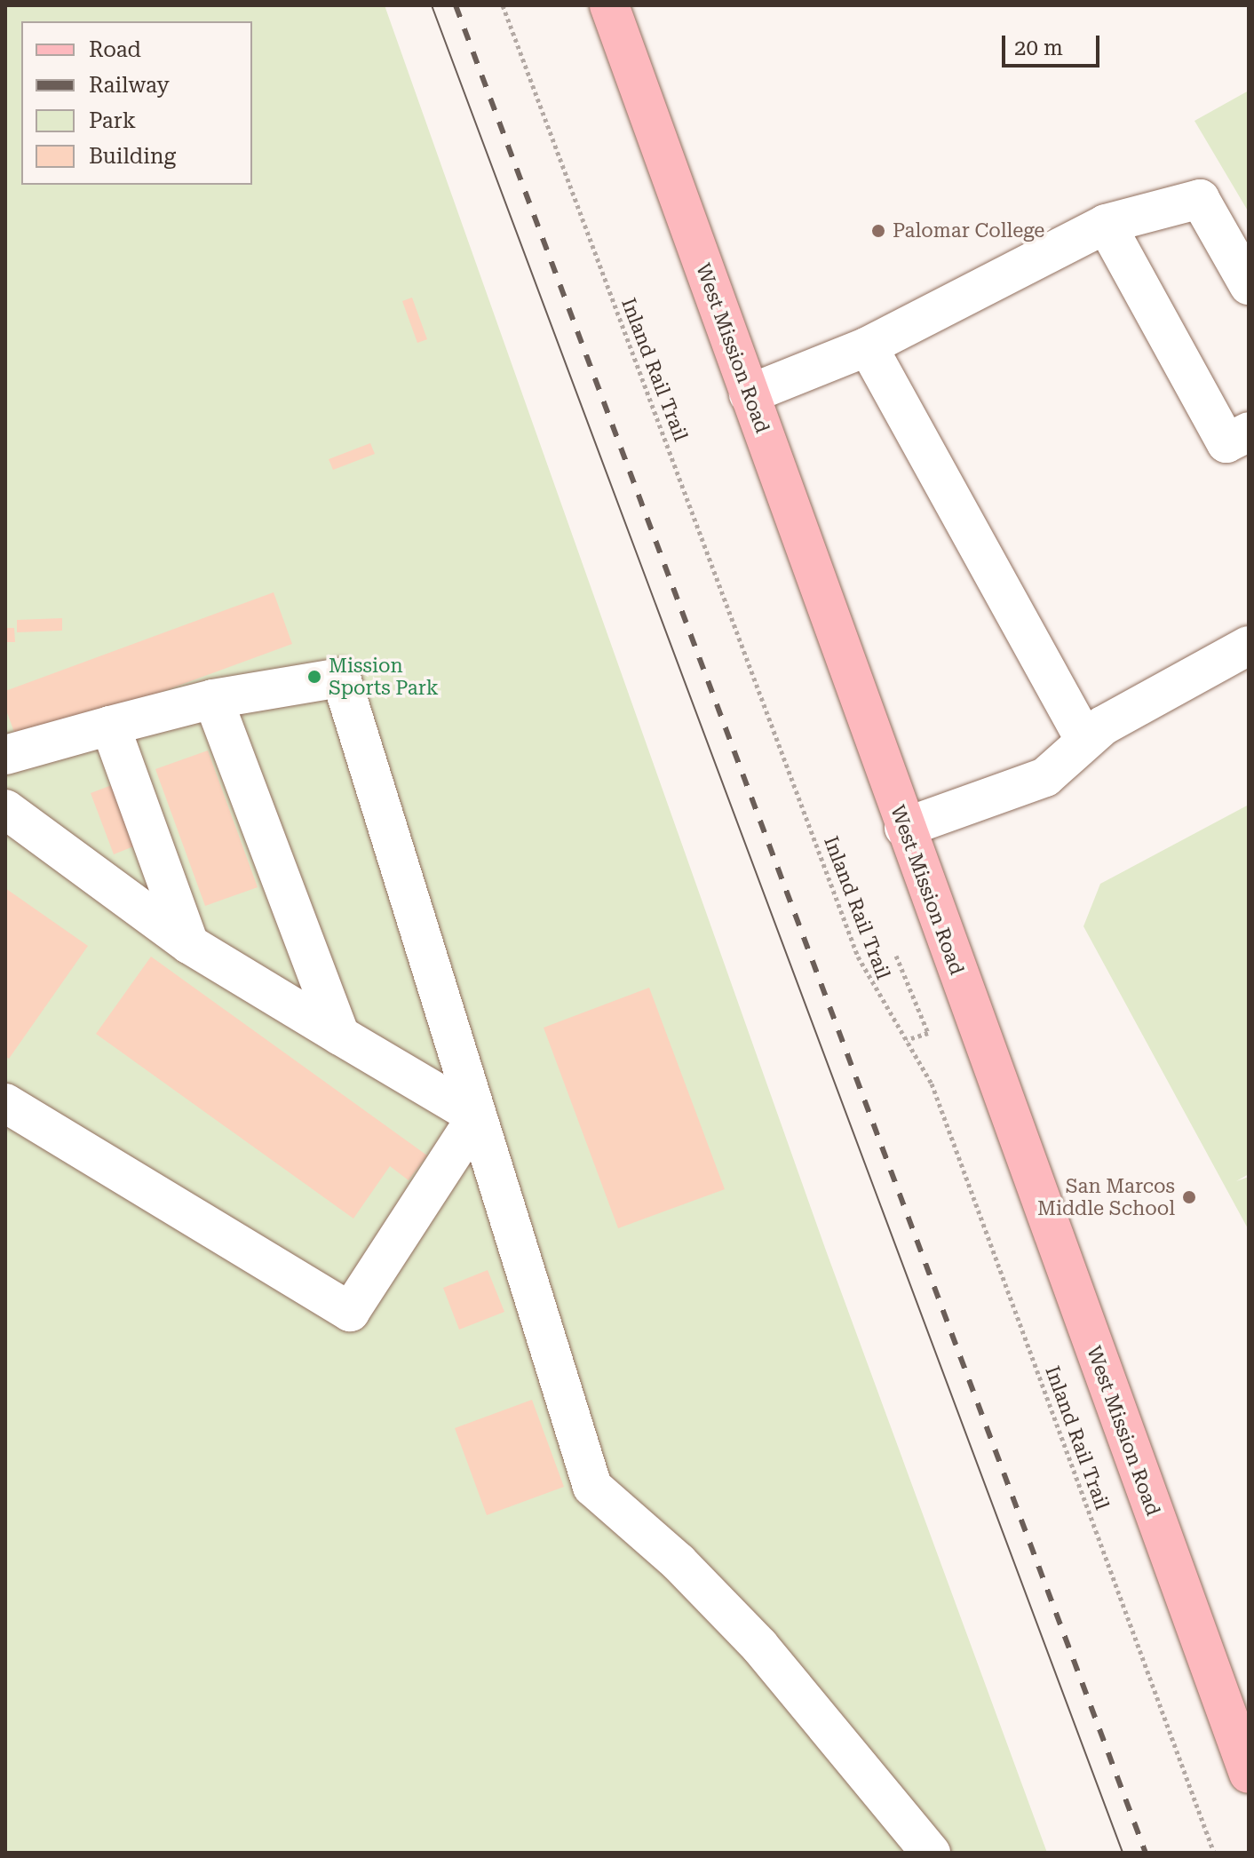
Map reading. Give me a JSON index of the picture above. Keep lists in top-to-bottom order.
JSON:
{
  "streets": {
    "main road": ["West Mission Road"],
    "path": ["Inland Rail Trail"]
  },
  "places": ["Palomar College", "Mission Sports Park", "San Marcos Middle School"],
  "legend": [
    "Road",
    "Railway",
    "Park",
    "Building"
  ],
  "scale_bar": "20 m"
}
